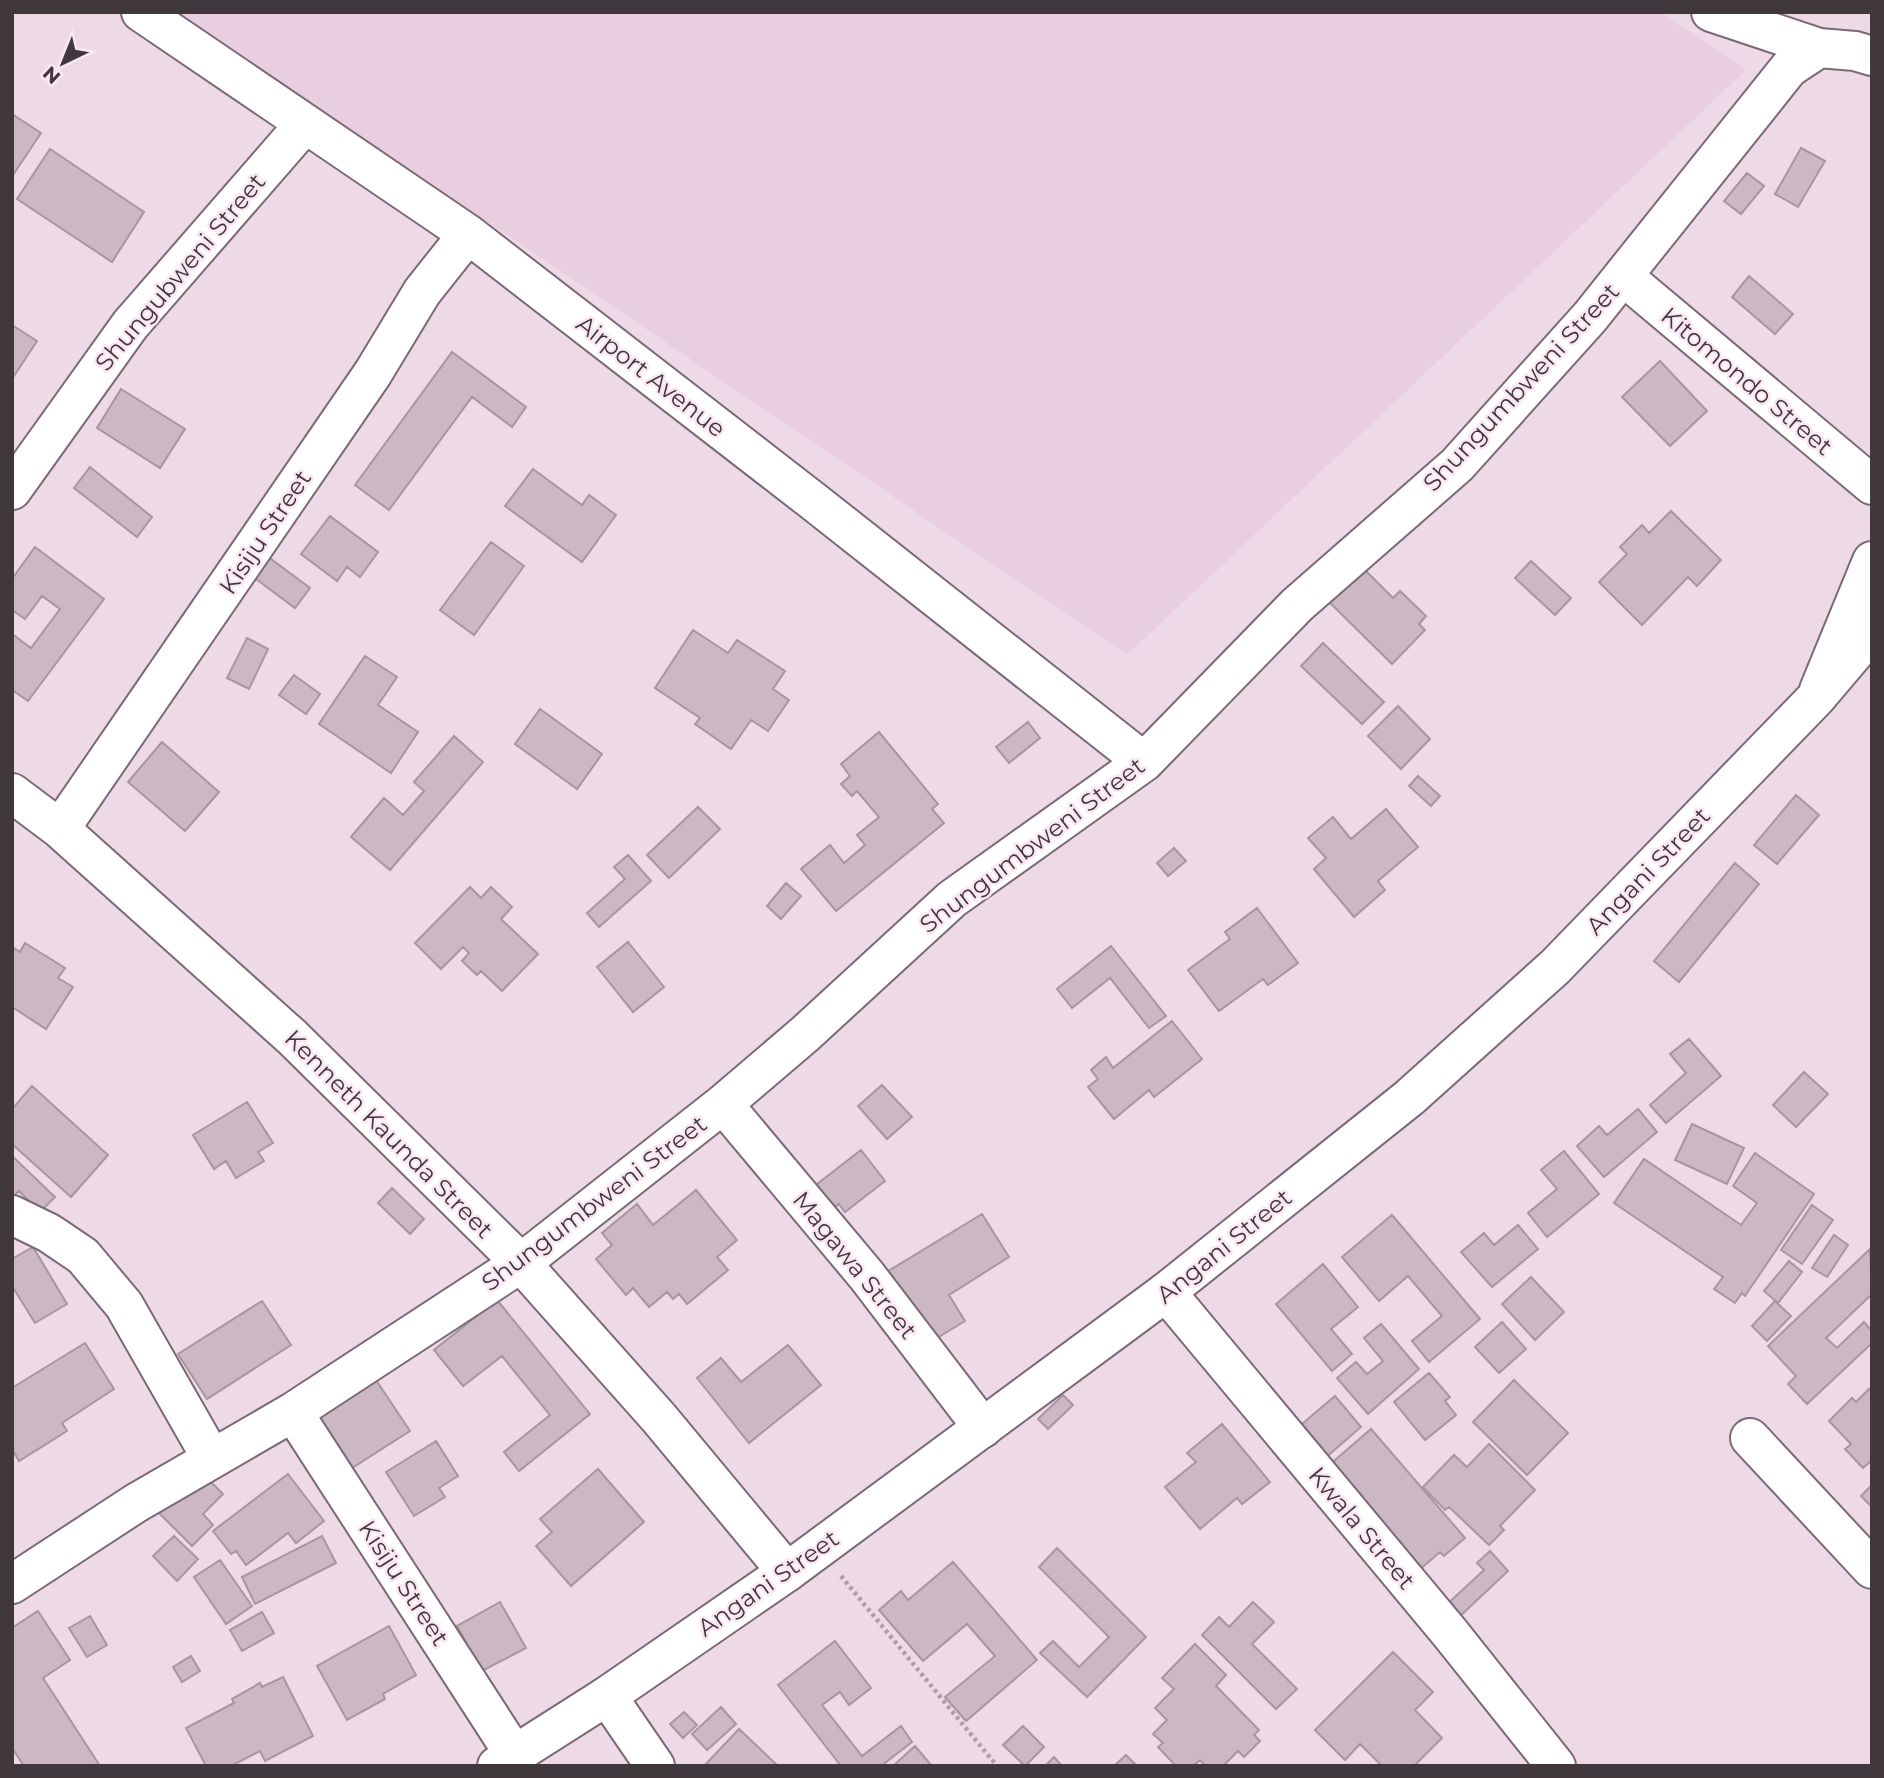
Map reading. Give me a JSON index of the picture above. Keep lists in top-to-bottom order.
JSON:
{
  "streets": {
    "street": [
      "Shungubweni Street",
      "Airport Avenue",
      "Kitomondo Street",
      "Shungumbweni Street",
      "Kisiju Street",
      "Angani Street",
      "Kenneth Kaunda Street",
      "Magawa Street",
      "Kwala Street"
    ]
  },
  "crossings": [
    ["Shungubweni Street", "Airport Avenue"],
    ["Airport Avenue", "Shungumbweni Street"],
    ["Airport Avenue", "Kisiju Street"],
    ["Kitomondo Street", "Shungumbweni Street"],
    ["Shungumbweni Street", "Kisiju Street"],
    ["Shungumbweni Street", "Kenneth Kaunda Street"],
    ["Shungumbweni Street", "Magawa Street"],
    ["Kisiju Street", "Angani Street"],
    ["Kisiju Street", "Kenneth Kaunda Street"],
    ["Angani Street", "Kenneth Kaunda Street"],
    ["Angani Street", "Magawa Street"],
    ["Angani Street", "Kwala Street"]
  ],
  "north": "bottom left"
}
